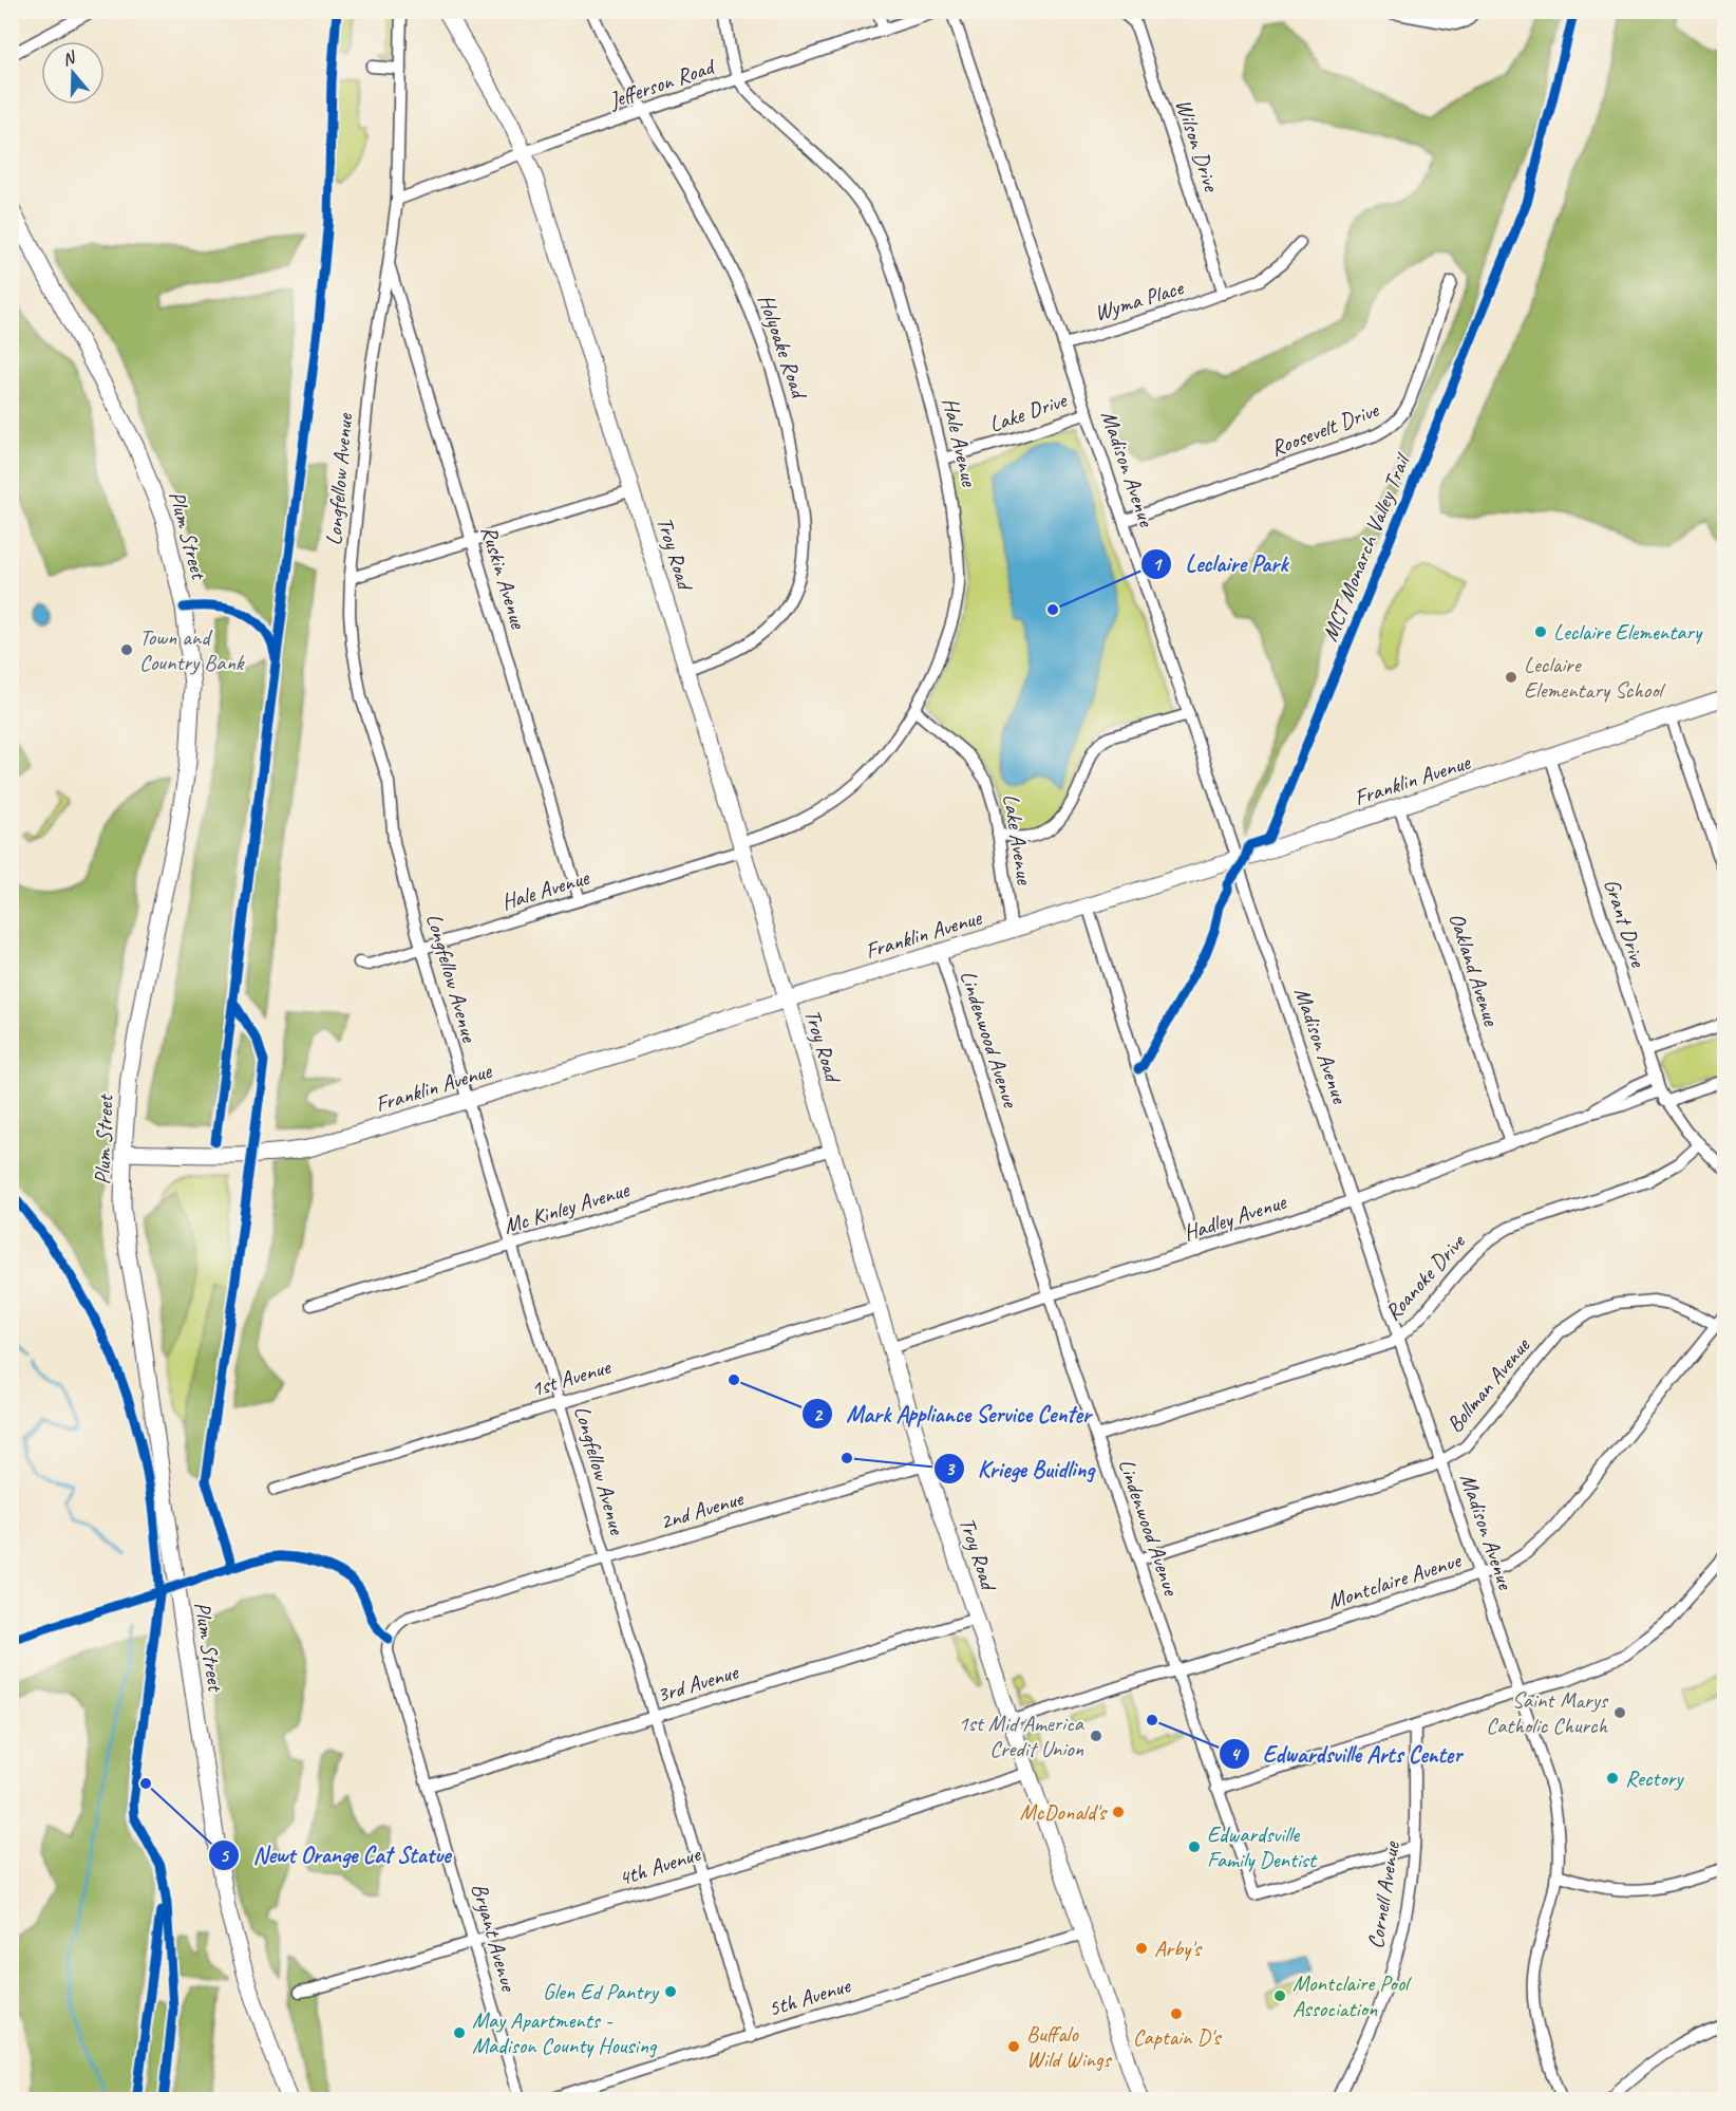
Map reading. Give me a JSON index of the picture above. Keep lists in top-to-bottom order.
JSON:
{
  "streets": {
    "main road": ["Plum Street", "Troy Road", "Franklin Avenue"],
    "street": [
      "Jefferson Road",
      "Wilson Drive",
      "Wyma Place",
      "Holyoake Road",
      "Lake Drive",
      "Roosevelt Drive",
      "Hale Avenue",
      "Madison Avenue",
      "Longfellow Avenue",
      "Ruskin Avenue",
      "Lake Avenue",
      "Grant Drive",
      "Oakland Avenue",
      "Lindenwood Avenue",
      "Mc Kinley Avenue",
      "Hadley Avenue",
      "Roanoke Drive",
      "1st Avenue",
      "Bollman Avenue",
      "2nd Avenue",
      "Montclaire Avenue",
      "3rd Avenue",
      "4th Avenue",
      "Cornell Avenue",
      "Bryant Avenue",
      "5th Avenue"
    ],
    "cycle path": ["MCT Monarch Valley Trail"]
  },
  "crossings": [
    ["Jefferson Road", "Holyoake Road"],
    ["Jefferson Road", "Hale Avenue"],
    ["Jefferson Road", "Longfellow Avenue"],
    ["Jefferson Road", "Troy Road"],
    ["Wilson Drive", "Wyma Place"],
    ["Wyma Place", "Madison Avenue"],
    ["Holyoake Road", "Troy Road"],
    ["Lake Drive", "Hale Avenue"],
    ["Lake Drive", "Madison Avenue"],
    ["Roosevelt Drive", "Madison Avenue"],
    ["Hale Avenue", "Longfellow Avenue"],
    ["Hale Avenue", "Troy Road"],
    ["Hale Avenue", "Ruskin Avenue"],
    ["Hale Avenue", "Lake Avenue"],
    ["Madison Avenue", "Franklin Avenue"],
    ["Madison Avenue", "Hadley Avenue"],
    ["Madison Avenue", "Roanoke Drive"],
    ["Madison Avenue", "Bollman Avenue"],
    ["Madison Avenue", "Montclaire Avenue"],
    ["Longfellow Avenue", "Ruskin Avenue"],
    ["Longfellow Avenue", "Franklin Avenue"],
    ["Longfellow Avenue", "Mc Kinley Avenue"],
    ["Longfellow Avenue", "1st Avenue"],
    ["Longfellow Avenue", "2nd Avenue"],
    ["Longfellow Avenue", "3rd Avenue"],
    ["Longfellow Avenue", "4th Avenue"],
    ["Longfellow Avenue", "5th Avenue"],
    ["Plum Street", "Franklin Avenue"],
    ["Troy Road", "Franklin Avenue"],
    ["Troy Road", "Mc Kinley Avenue"],
    ["Troy Road", "Hadley Avenue"],
    ["Troy Road", "1st Avenue"],
    ["Troy Road", "2nd Avenue"],
    ["Troy Road", "Montclaire Avenue"],
    ["Troy Road", "3rd Avenue"],
    ["Troy Road", "4th Avenue"],
    ["Troy Road", "5th Avenue"],
    ["Franklin Avenue", "Lake Avenue"],
    ["Franklin Avenue", "Grant Drive"],
    ["Franklin Avenue", "Oakland Avenue"],
    ["Franklin Avenue", "Lindenwood Avenue"],
    ["Grant Drive", "Hadley Avenue"],
    ["Oakland Avenue", "Hadley Avenue"],
    ["Lindenwood Avenue", "Hadley Avenue"],
    ["Lindenwood Avenue", "Roanoke Drive"],
    ["Lindenwood Avenue", "Bollman Avenue"],
    ["Lindenwood Avenue", "Montclaire Avenue"],
    ["Lindenwood Avenue", "Cornell Avenue"],
    ["Bollman Avenue", "Montclaire Avenue"],
    ["2nd Avenue", "Bryant Avenue"],
    ["3rd Avenue", "Bryant Avenue"],
    ["4th Avenue", "Bryant Avenue"]
  ],
  "places": [
    "Leclaire Park",
    "Leclaire Elementary",
    "Town and Country Bank",
    "Leclaire Elementary School",
    "Mark Appliance Service Center",
    "Kriege Buidling",
    "Saint Marys Catholic Church",
    "Edwardsville Arts Center",
    "1st Mid America Credit Union",
    "Rectory",
    "Newt Orange Cat Statue",
    "McDonald's",
    "Edwardsville Family Dentist",
    "Arby's",
    "Glen Ed Pantry",
    "Montclaire Pool Association",
    "Captain D's",
    "May Apartments - Madison County Housing",
    "Buffalo Wild Wings"
  ],
  "north": "top"
}
